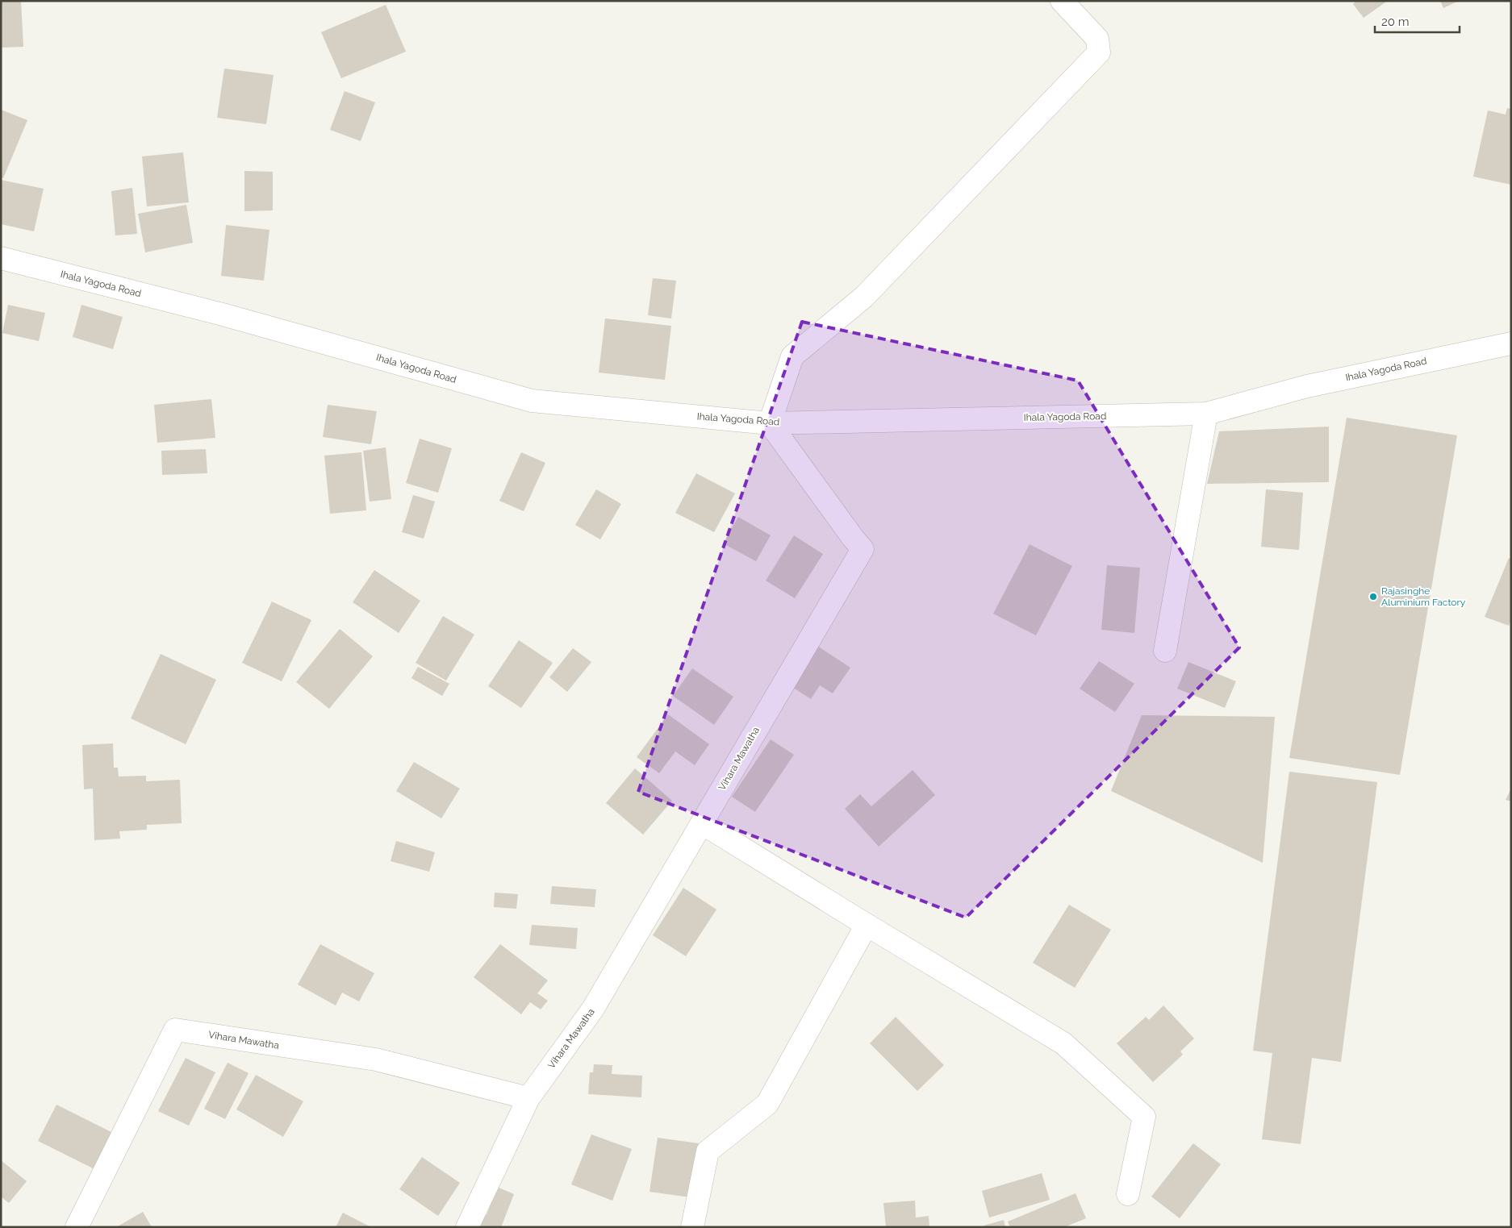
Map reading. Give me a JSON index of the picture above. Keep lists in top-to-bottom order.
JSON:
{
  "streets": {
    "street": ["Ihala Yagoda Road", "Vihara Mawatha"]
  },
  "crossings": [
    ["Ihala Yagoda Road", "Vihara Mawatha"]
  ],
  "places": ["Rajasinghe Aluminium Factory"],
  "scale_bar": "20 m"
}
